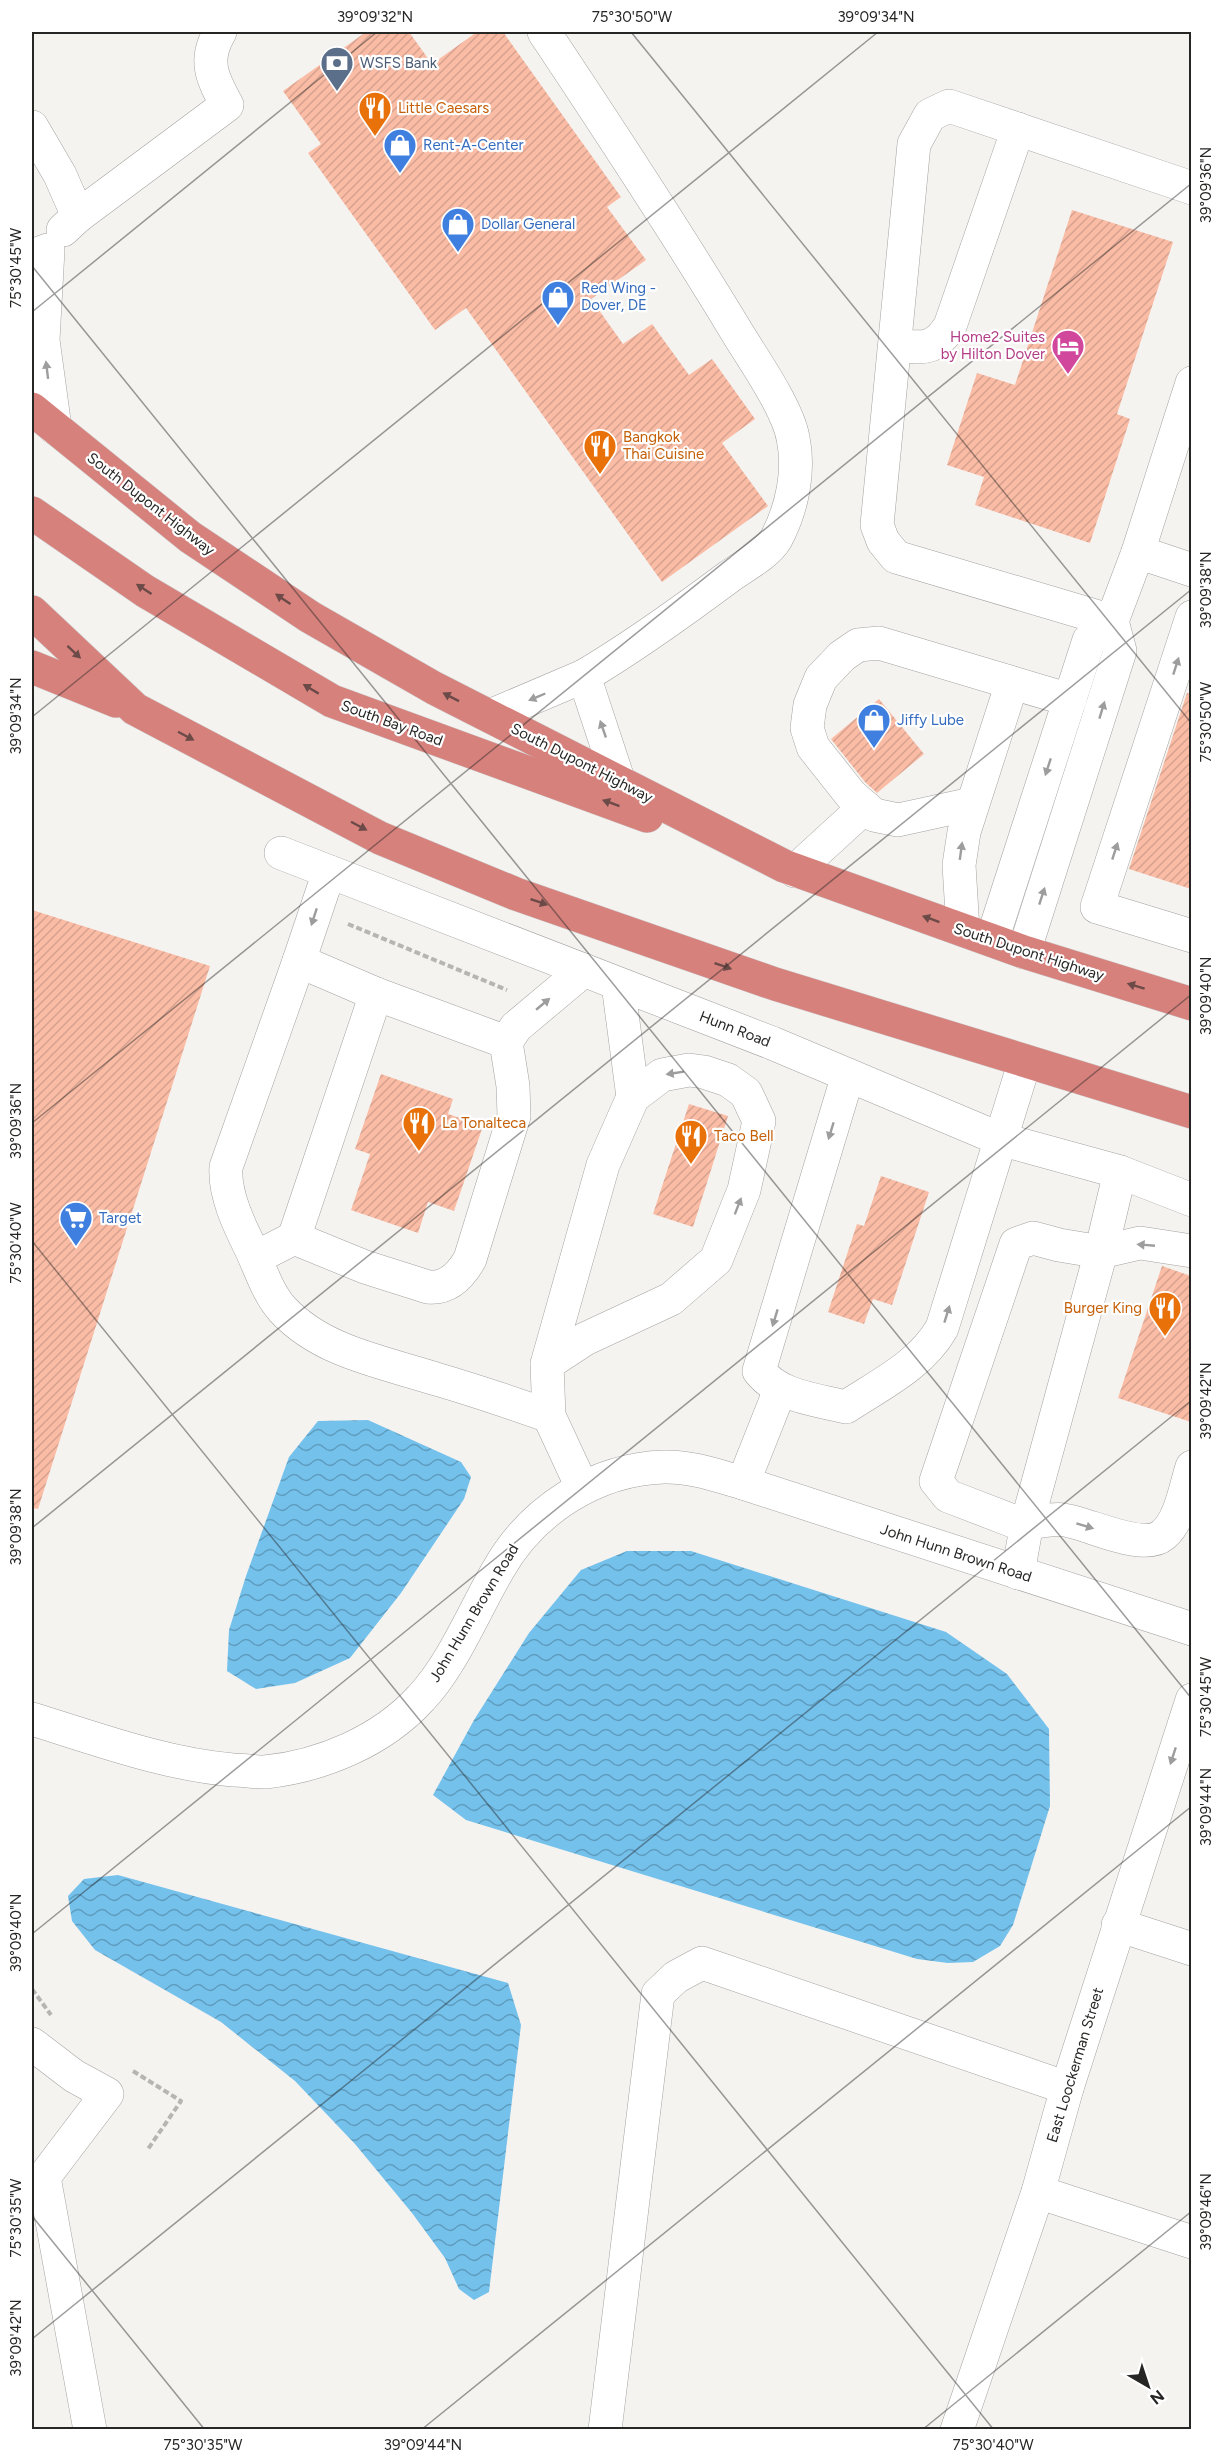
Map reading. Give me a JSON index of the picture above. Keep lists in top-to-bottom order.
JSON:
{
  "streets": {
    "highway": ["South Dupont Highway", "South Bay Road"],
    "street": ["Hunn Road", "John Hunn Brown Road", "East Loockerman Street"]
  },
  "crossings": [
    ["South Dupont Highway", "South Bay Road"]
  ],
  "places": {
    "bank": ["WSFS Bank"],
    "restaurant": [
      "Little Caesars",
      "Bangkok Thai Cuisine",
      "La Tonalteca",
      "Taco Bell",
      "Burger King"
    ],
    "shop": [
      "Rent-A-Center",
      "Dollar General",
      "Red Wing - Dover, DE",
      "Jiffy Lube"
    ],
    "hotel": ["Home2 Suites by Hilton Dover"],
    "supermarket": ["Target"]
  },
  "north": "bottom right",
  "coordinates": [
    "39°09'32\"N",
    "75°30'50\"W",
    "39°09'34\"N",
    "39°09'36\"N",
    "75°30'45\"W",
    "39°09'38\"N",
    "39°09'40\"N",
    "75°30'40\"W",
    "39°09'42\"N",
    "39°09'44\"N",
    "39°09'46\"N",
    "75°30'35\"W"
  ]
}
